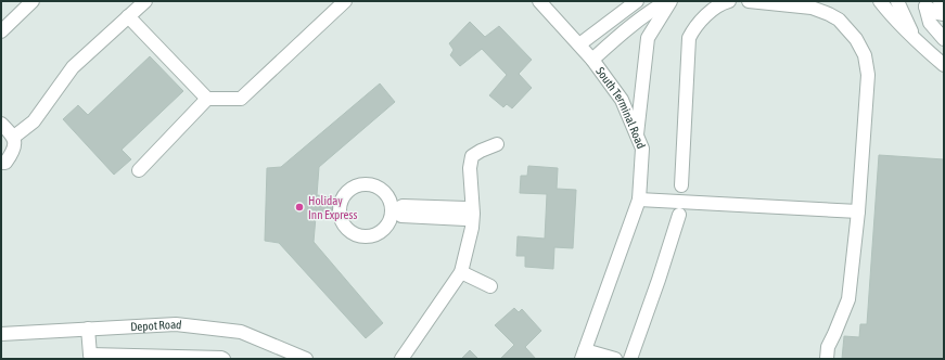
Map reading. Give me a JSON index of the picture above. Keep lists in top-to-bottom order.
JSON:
{
  "streets": {
    "street": ["South Terminal Road", "Depot Road"]
  },
  "places": ["Holiday Inn Express"]
}
